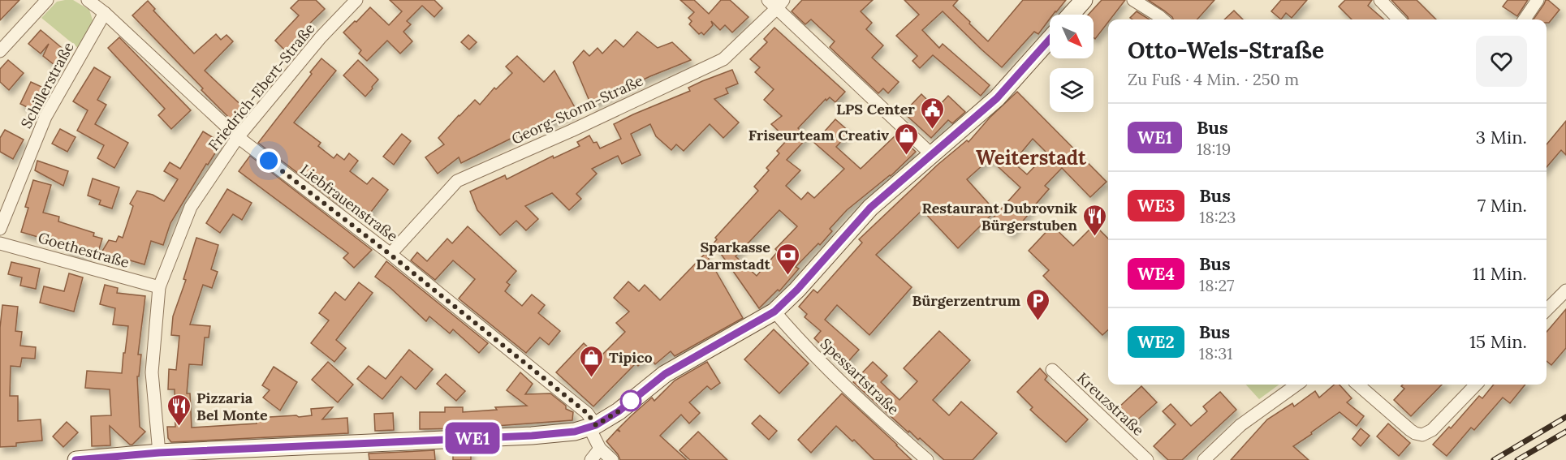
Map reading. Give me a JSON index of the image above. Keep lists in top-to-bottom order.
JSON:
{
  "streets": {
    "street": [
      "Schillerstraße",
      "Friedrich-Ebert-Straße",
      "Georg-Storm-Straße",
      "Liebfrauenstraße",
      "Goethestraße",
      "Spessartstraße",
      "Kreuzstraße"
    ]
  },
  "crossings": [
    ["Schillerstraße", "Liebfrauenstraße"],
    ["Friedrich-Ebert-Straße", "Liebfrauenstraße"],
    ["Friedrich-Ebert-Straße", "Goethestraße"],
    ["Georg-Storm-Straße", "Liebfrauenstraße"]
  ],
  "districts": ["Weiterstadt"],
  "places": {
    "public building": ["LPS Center"],
    "shop": ["Friseurteam Creativ", "Tipico"],
    "restaurant": ["Restaurant Dubrovnik Bürgerstuben", "Pizzaria Bel Monte"],
    "bank": ["Sparkasse Darmstadt"],
    "parking": ["Bürgerzentrum"]
  },
  "lines": ["bus line WE1"],
  "north": "bottom right",
  "page": {
    "on_map": "WE1",
    "heading": ["Otto-Wels-Straße", "Zu Fuß · 4 Min. · 250 m"],
    "list": [
      {
        "mark": "WE1",
        "name": "Bus",
        "note": "18:19",
        "value": "3 Min."
      },
      {
        "mark": "WE3",
        "name": "Bus",
        "note": "18:23",
        "value": "7 Min."
      },
      {
        "mark": "WE4",
        "name": "Bus",
        "note": "18:27",
        "value": "11 Min."
      },
      {
        "mark": "WE2",
        "name": "Bus",
        "note": "18:31",
        "value": "15 Min."
      }
    ]
  }
}
